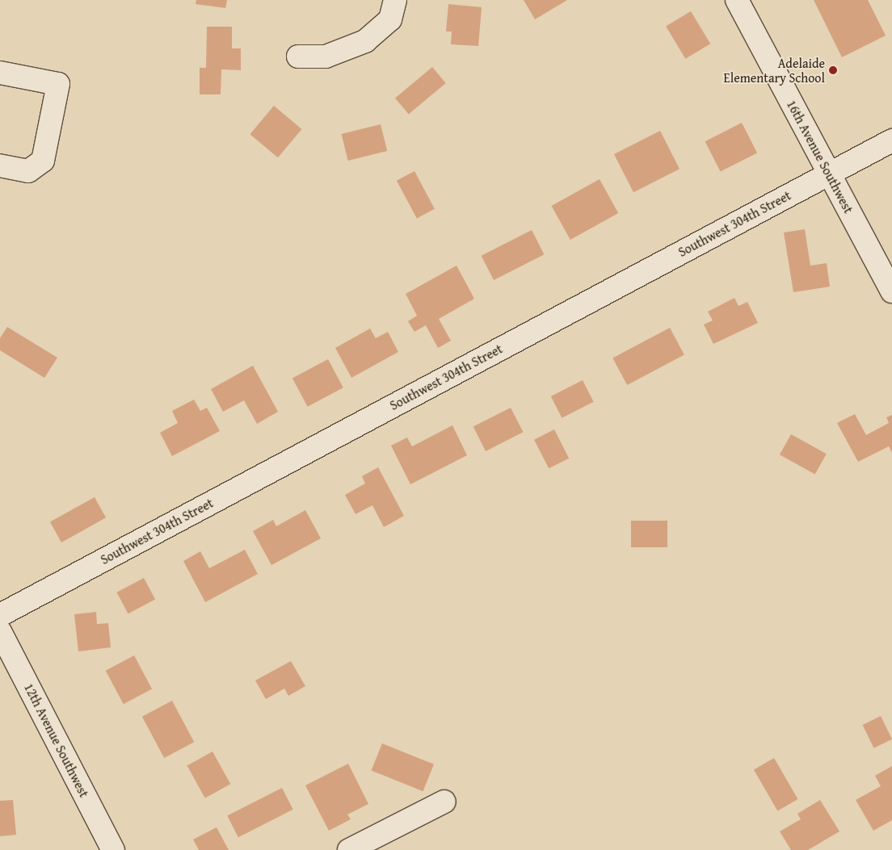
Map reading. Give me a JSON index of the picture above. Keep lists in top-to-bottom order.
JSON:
{
  "streets": {
    "street": ["16th Avenue Southwest", "Southwest 304th Street", "12th Avenue Southwest"]
  },
  "crossings": [
    ["16th Avenue Southwest", "Southwest 304th Street"]
  ],
  "places": ["Adelaide Elementary School"]
}
